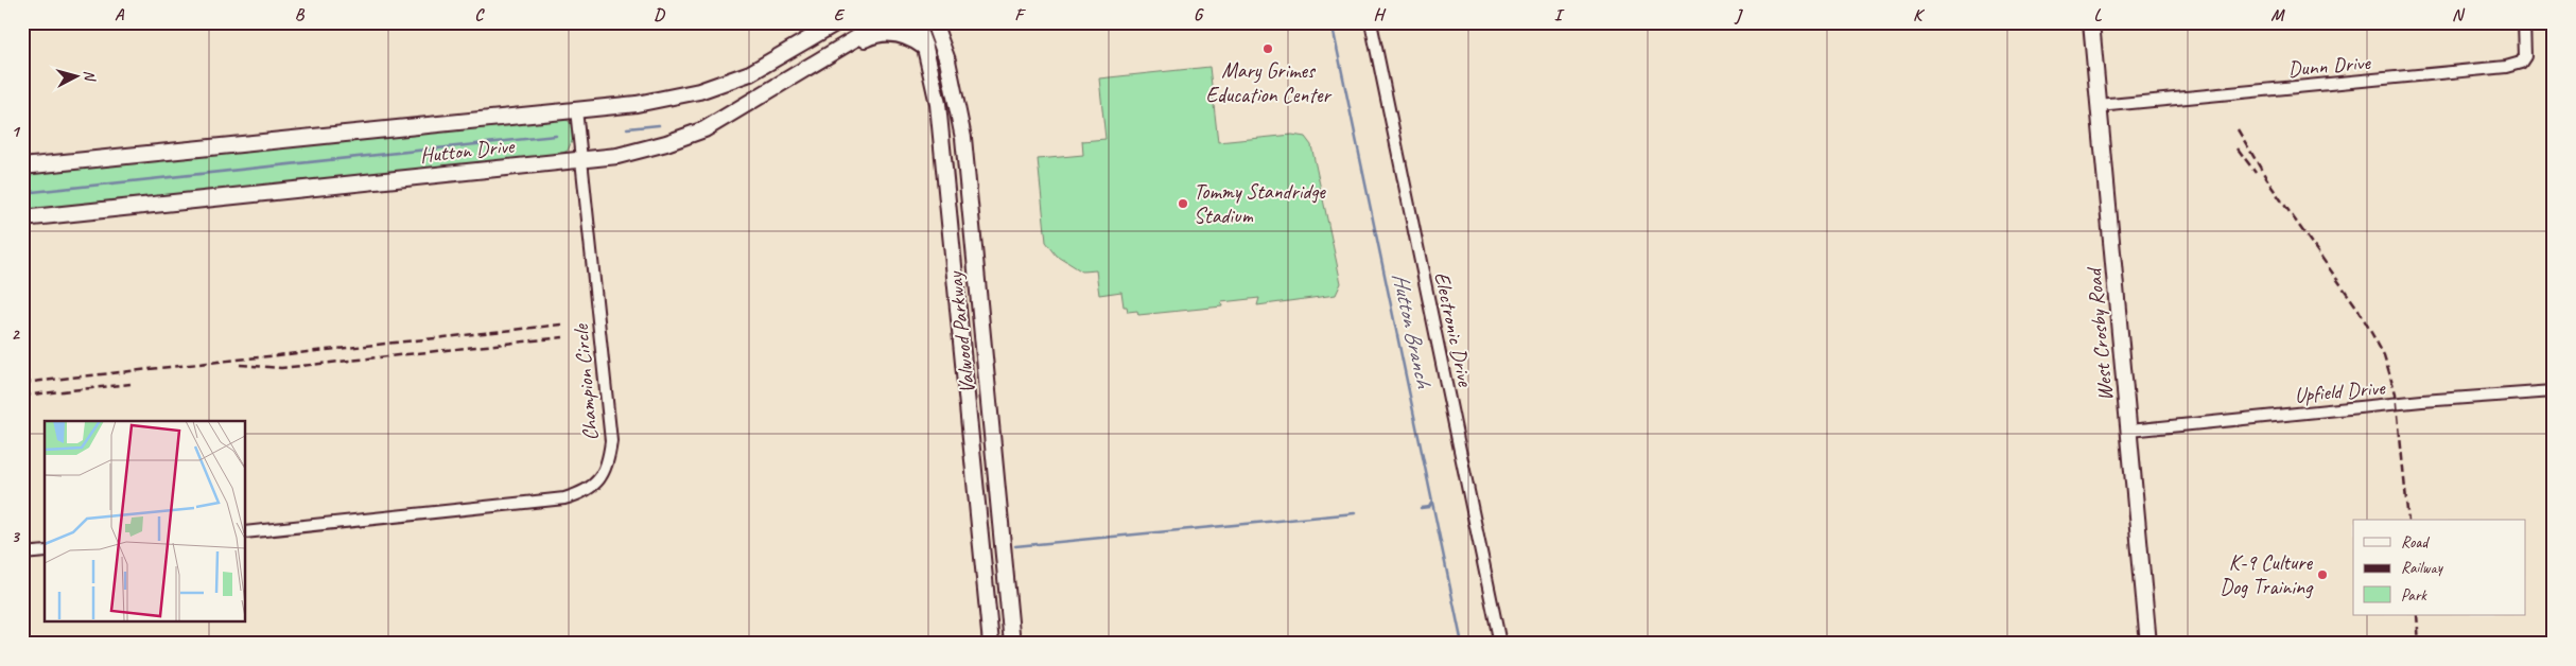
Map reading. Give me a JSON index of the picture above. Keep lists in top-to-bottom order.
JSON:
{
  "streets": {
    "street": [
      "Dunn Drive",
      "Hutton Drive",
      "Electronic Drive",
      "Valwood Parkway",
      "West Crosby Road",
      "Champion Circle",
      "Upfield Drive"
    ]
  },
  "crossings": [
    ["Dunn Drive", "West Crosby Road"],
    ["Hutton Drive", "Champion Circle"],
    ["West Crosby Road", "Upfield Drive"]
  ],
  "water": ["Hutton Branch"],
  "places": ["Mary Grimes Education Center", "Tommy Standridge Stadium", "K-9 Culture Dog Training"],
  "legend": ["Road", "Railway", "Park"],
  "north": "right",
  "grid": {
    "columns": [
      "A",
      "B",
      "C",
      "D",
      "E",
      "F",
      "G",
      "H",
      "I",
      "J",
      "K",
      "L",
      "M",
      "N"
    ],
    "rows": ["1", "2", "3"]
  }
}
